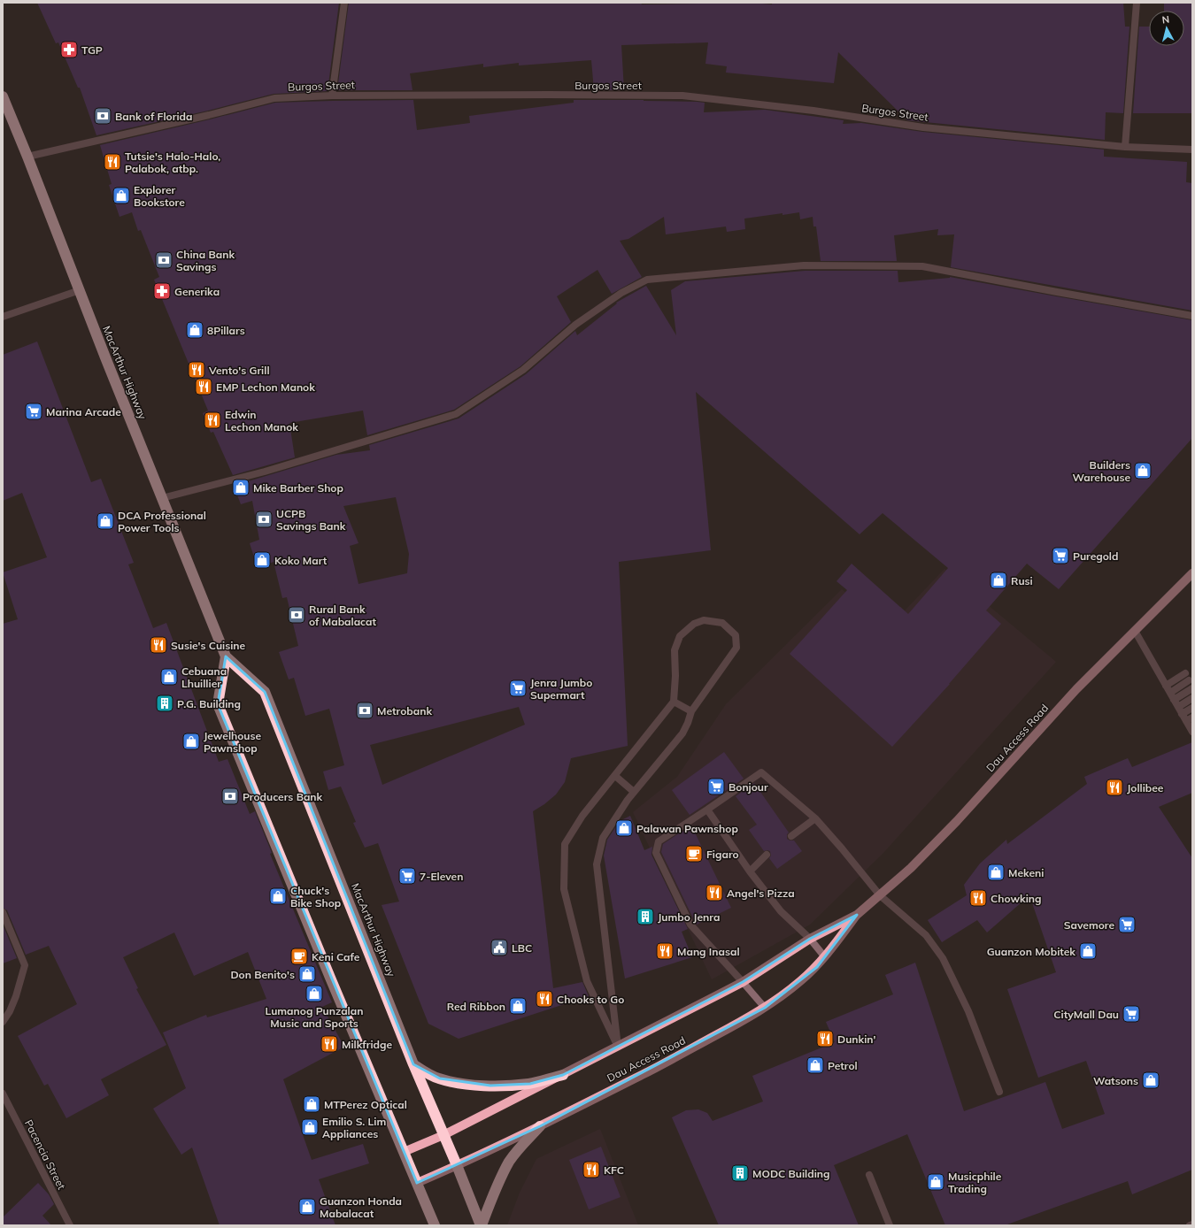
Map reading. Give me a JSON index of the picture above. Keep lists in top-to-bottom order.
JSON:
{
  "streets": {
    "highway": ["MacArthur Highway"],
    "main road": ["Dau Access Road"],
    "street": ["Burgos Street", "Pacencia Street"]
  },
  "crossings": [
    ["Burgos Street", "MacArthur Highway"],
    ["MacArthur Highway", "Dau Access Road"]
  ],
  "places": {
    "pharmacy": ["TGP", "Generika"],
    "bank": [
      "Bank of Florida",
      "China Bank Savings",
      "UCPB Savings Bank",
      "Rural Bank of Mabalacat",
      "Metrobank",
      "Producers Bank"
    ],
    "restaurant": [
      "Tutsie's Halo-Halo, Palabok, atbp.",
      "Vento's Grill",
      "EMP Lechon Manok",
      "Edwin Lechon Manok",
      "Susie's Cuisine",
      "Jollibee",
      "Angel's Pizza",
      "Chowking",
      "Mang Inasal",
      "Chooks to Go",
      "Dunkin'",
      "Milkfridge",
      "KFC"
    ],
    "shop": [
      "Explorer Bookstore",
      "8Pillars",
      "Builders Warehouse",
      "Mike Barber Shop",
      "DCA Professional Power Tools",
      "Koko Mart",
      "Rusi",
      "Cebuana Lhuillier",
      "Jewelhouse Pawnshop",
      "Palawan Pawnshop",
      "Mekeni",
      "Chuck's Bike Shop",
      "Guanzon Mobitek",
      "Don Benito's",
      "Lumanog Punzalan Music and Sports",
      "Red Ribbon",
      "Petrol",
      "Watsons",
      "MTPerez Optical",
      "Emilio S. Lim Appliances",
      "Musicphile Trading",
      "Guanzon Honda Mabalacat"
    ],
    "supermarket": [
      "Marina Arcade",
      "Puregold",
      "Jenra Jumbo Supermart",
      "Bonjour",
      "7-Eleven",
      "Savemore",
      "CityMall Dau"
    ],
    "building": ["P.G. Building", "Jumbo Jenra", "MODC Building"],
    "cafe": ["Figaro", "Keni Cafe"],
    "public building": ["LBC"]
  },
  "north": "top"
}
